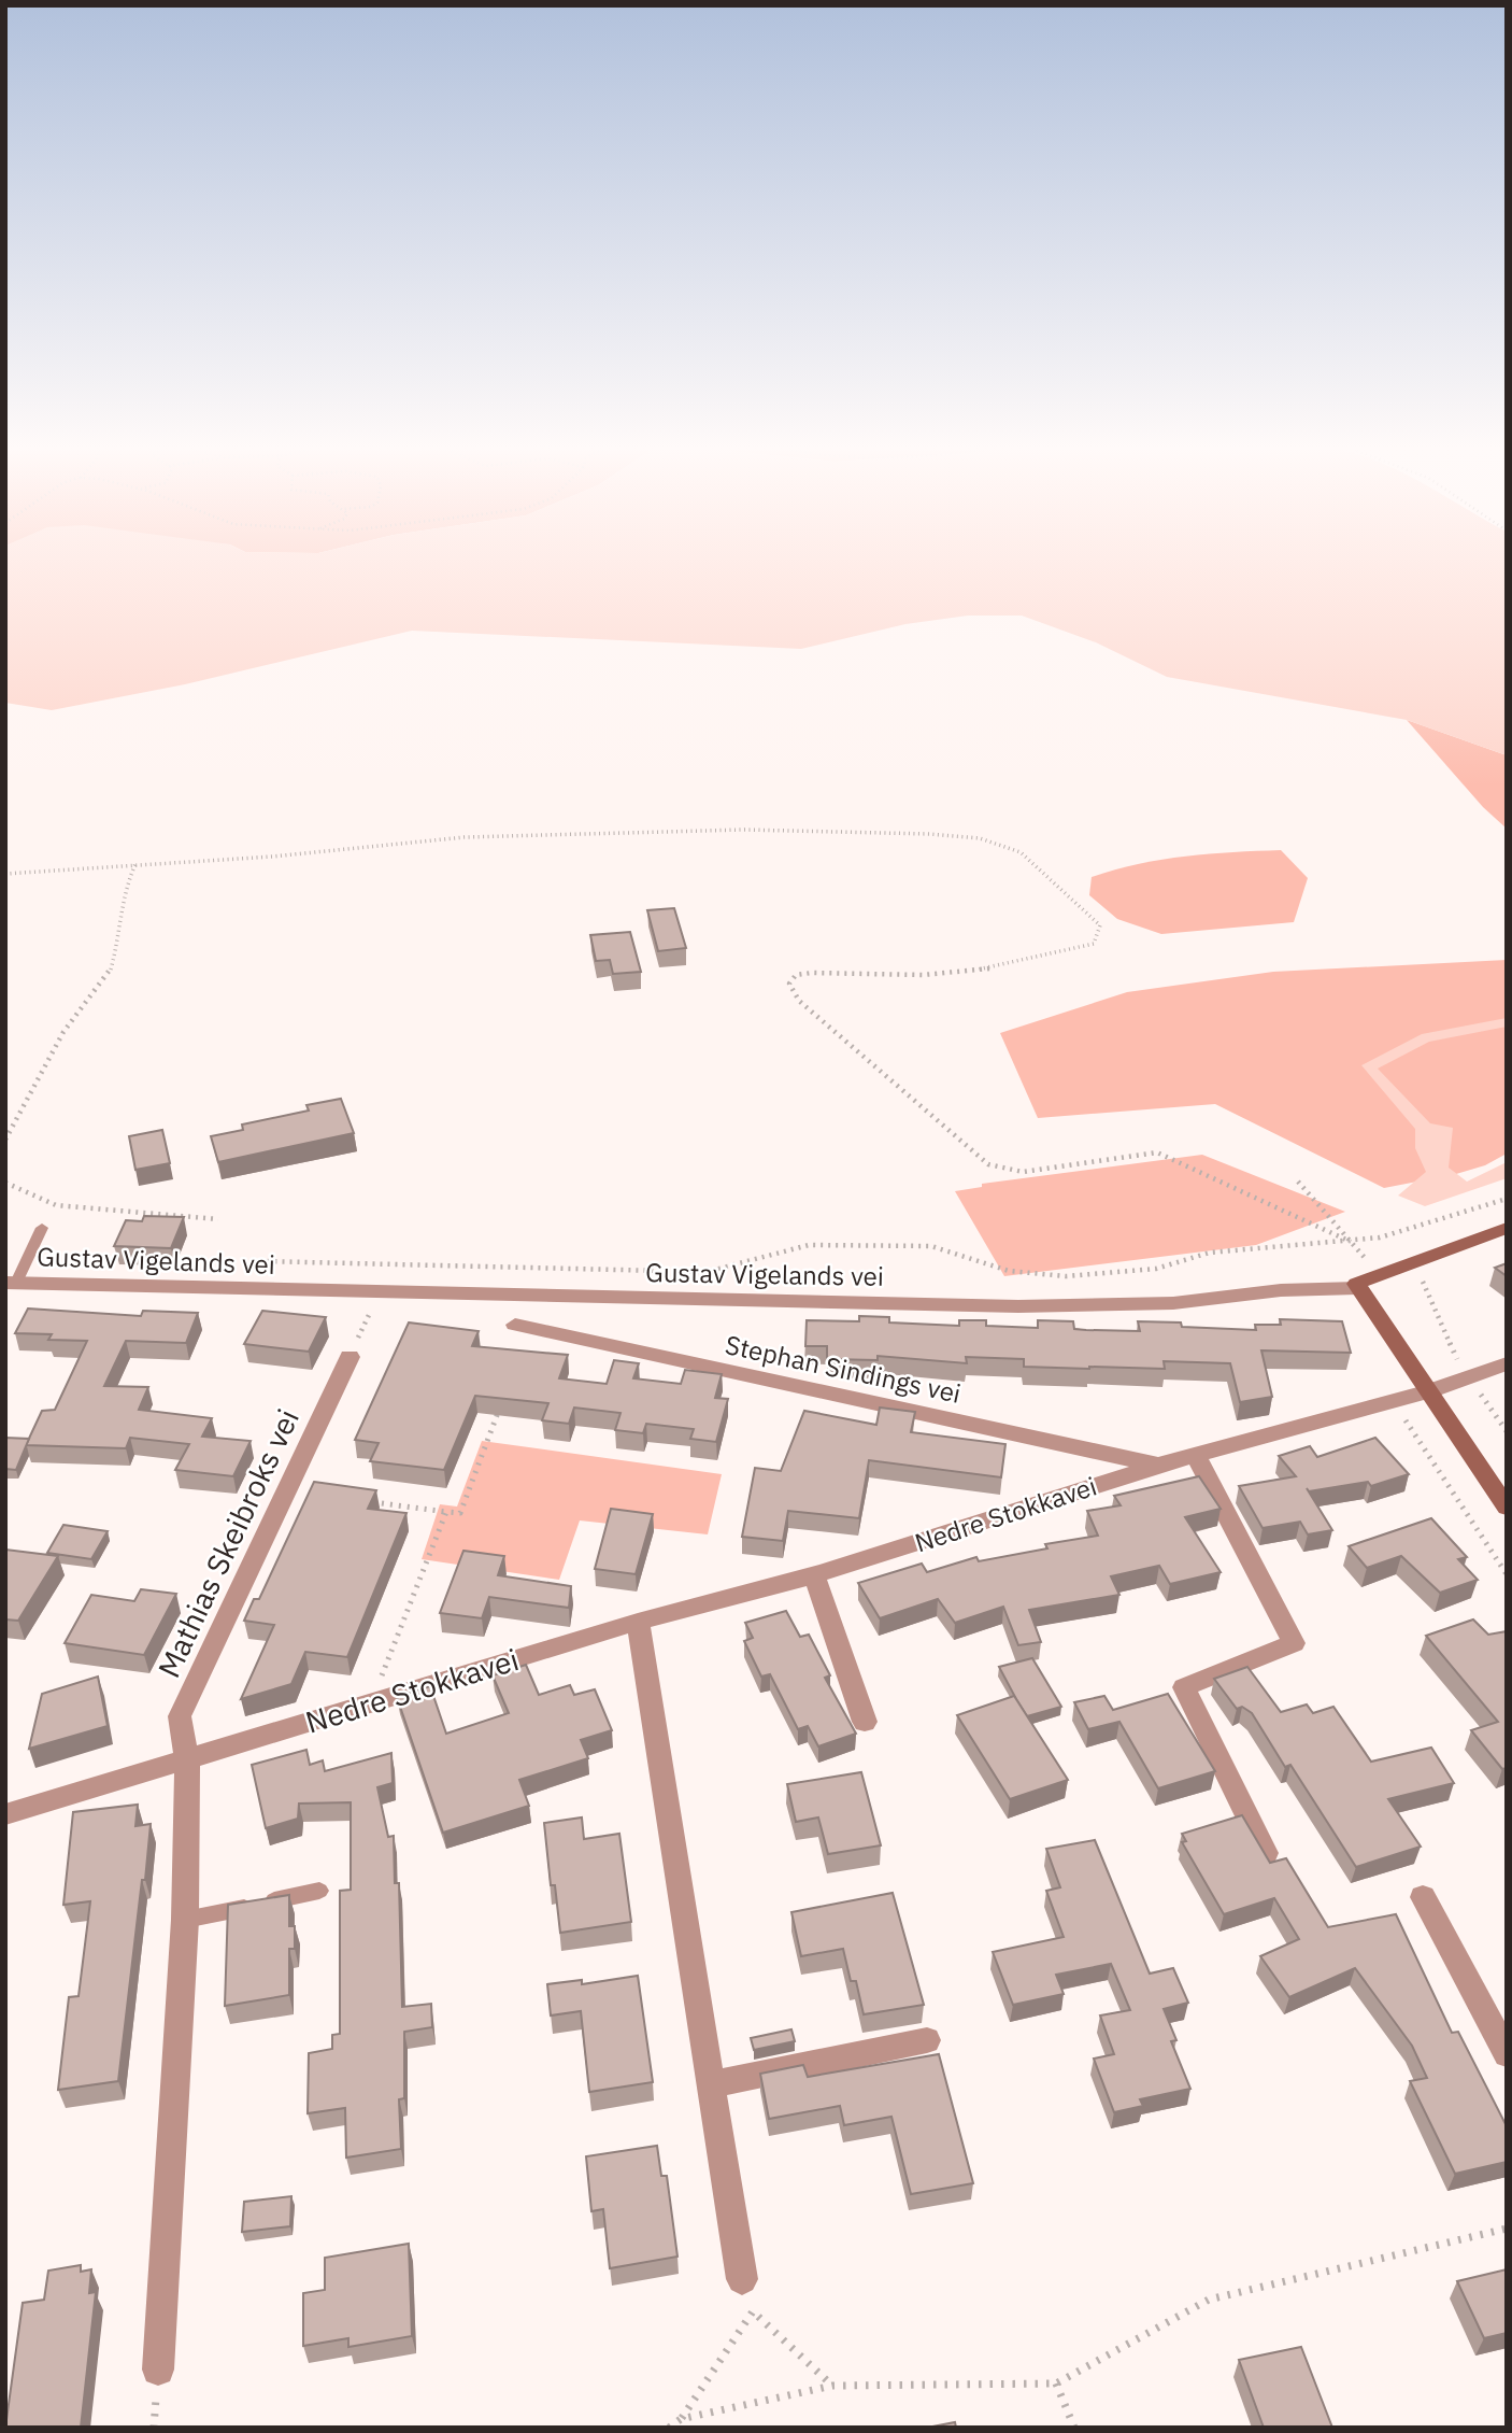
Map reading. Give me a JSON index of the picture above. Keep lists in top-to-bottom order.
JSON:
{
  "streets": {
    "street": [
      "Gustav Vigelands vei",
      "Stephan Sindings vei",
      "Nedre Stokkavei",
      "Mathias Skeibroks vei"
    ]
  },
  "crossings": [
    ["Stephan Sindings vei", "Nedre Stokkavei"],
    ["Nedre Stokkavei", "Mathias Skeibroks vei"]
  ]
}
